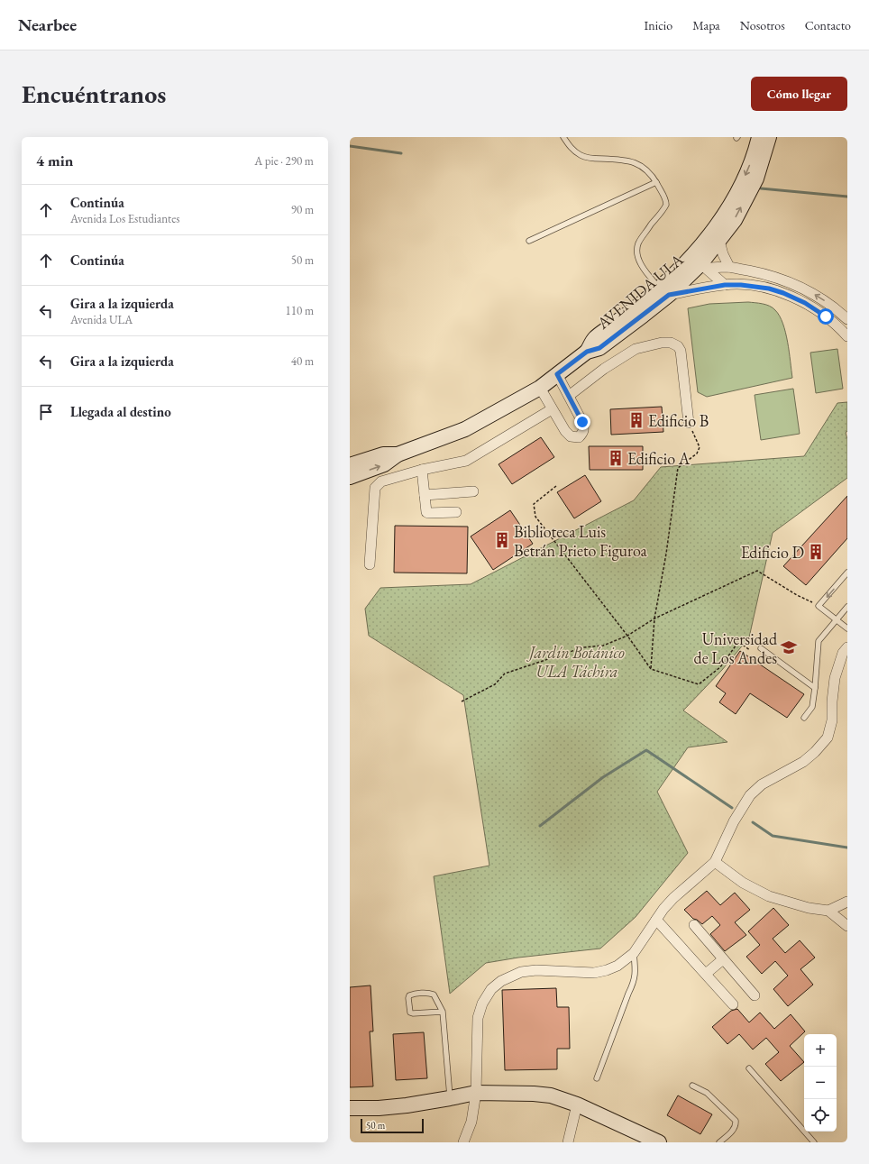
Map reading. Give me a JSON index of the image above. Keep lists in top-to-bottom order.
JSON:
{
  "streets": {
    "street": ["AVENIDA ULA"]
  },
  "parks": ["Jardín Botánico ULA Táchira"],
  "places": {
    "building": [
      "Edificio B",
      "Edificio A",
      "Biblioteca Luis Betrán Prieto Figuroa",
      "Edificio D"
    ],
    "school or university": ["Universidad de Los Andes"]
  },
  "scale_bar": "50 m",
  "page": {
    "header": "Nearbee",
    "nav": [
      "Inicio",
      "Mapa",
      "Nosotros",
      "Contacto"
    ],
    "buttons": "Cómo llegar",
    "title": "Encuéntranos",
    "heading": ["4 min", "A pie · 290 m"],
    "list": [
      ["Continúa", "Avenida Los Estudiantes", "90 m"],
      ["Continúa", "50 m"],
      ["Gira a la izquierda", "Avenida ULA", "110 m"],
      ["Gira a la izquierda", "40 m"],
      "Llegada al destino"
    ],
    "map_buttons": ["+", "−"],
    "scale": "50 m"
  }
}
